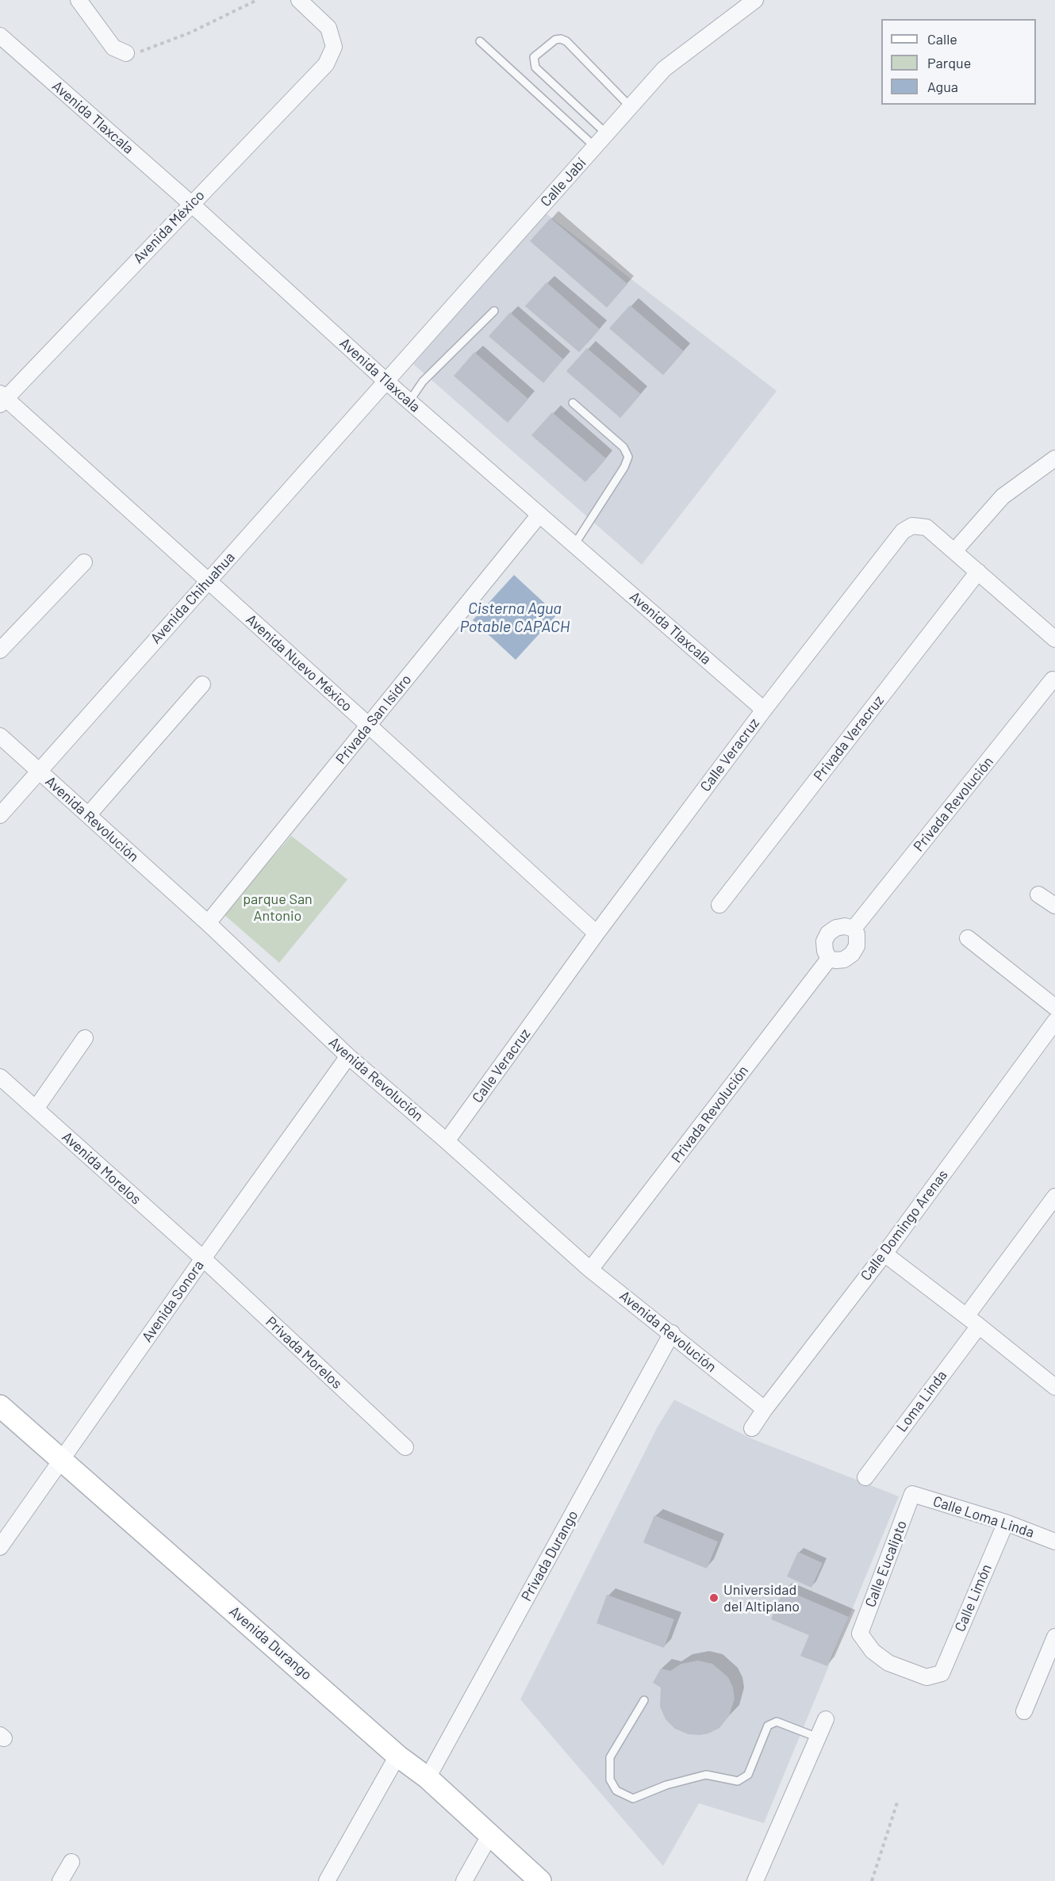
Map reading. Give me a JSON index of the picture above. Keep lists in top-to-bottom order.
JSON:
{
  "streets": {
    "street": [
      "Avenida Tlaxcala",
      "Calle Jabí",
      "Avenida México",
      "Avenida Chihuahua",
      "Avenida Nuevo México",
      "Privada San Isidro",
      "Privada Veracruz",
      "Calle Veracruz",
      "Privada Revolución",
      "Avenida Revolución",
      "Avenida Morelos",
      "Calle Domingo Arenas",
      "Avenida Sonora",
      "Privada Morelos",
      "Loma Linda",
      "Calle Loma Linda",
      "Privada Durango",
      "Calle Eucalipto",
      "Calle Limón",
      "Avenida Durango"
    ]
  },
  "crossings": [
    ["Avenida Tlaxcala", "Calle Jabí"],
    ["Avenida Tlaxcala", "Avenida México"],
    ["Avenida Tlaxcala", "Avenida Chihuahua"],
    ["Avenida Tlaxcala", "Privada San Isidro"],
    ["Avenida Tlaxcala", "Calle Veracruz"],
    ["Calle Jabí", "Avenida Chihuahua"],
    ["Avenida México", "Avenida Nuevo México"],
    ["Avenida Chihuahua", "Avenida Nuevo México"],
    ["Avenida Chihuahua", "Avenida Revolución"],
    ["Avenida Nuevo México", "Privada San Isidro"],
    ["Avenida Nuevo México", "Calle Veracruz"],
    ["Privada San Isidro", "Avenida Revolución"],
    ["Privada Veracruz", "Calle Veracruz"],
    ["Calle Veracruz", "Avenida Revolución"],
    ["Privada Revolución", "Avenida Revolución"],
    ["Avenida Revolución", "Calle Domingo Arenas"],
    ["Avenida Revolución", "Avenida Sonora"],
    ["Avenida Revolución", "Privada Durango"],
    ["Avenida Morelos", "Avenida Sonora"],
    ["Avenida Morelos", "Privada Morelos"],
    ["Avenida Sonora", "Privada Morelos"],
    ["Avenida Sonora", "Avenida Durango"],
    ["Calle Loma Linda", "Calle Eucalipto"],
    ["Calle Loma Linda", "Calle Limón"],
    ["Privada Durango", "Avenida Durango"],
    ["Calle Eucalipto", "Calle Limón"]
  ],
  "water": ["Cisterna Agua Potable CAPACH"],
  "parks": ["parque San Antonio"],
  "places": ["Universidad del Altiplano"],
  "legend": ["Calle", "Parque", "Agua"]
}
